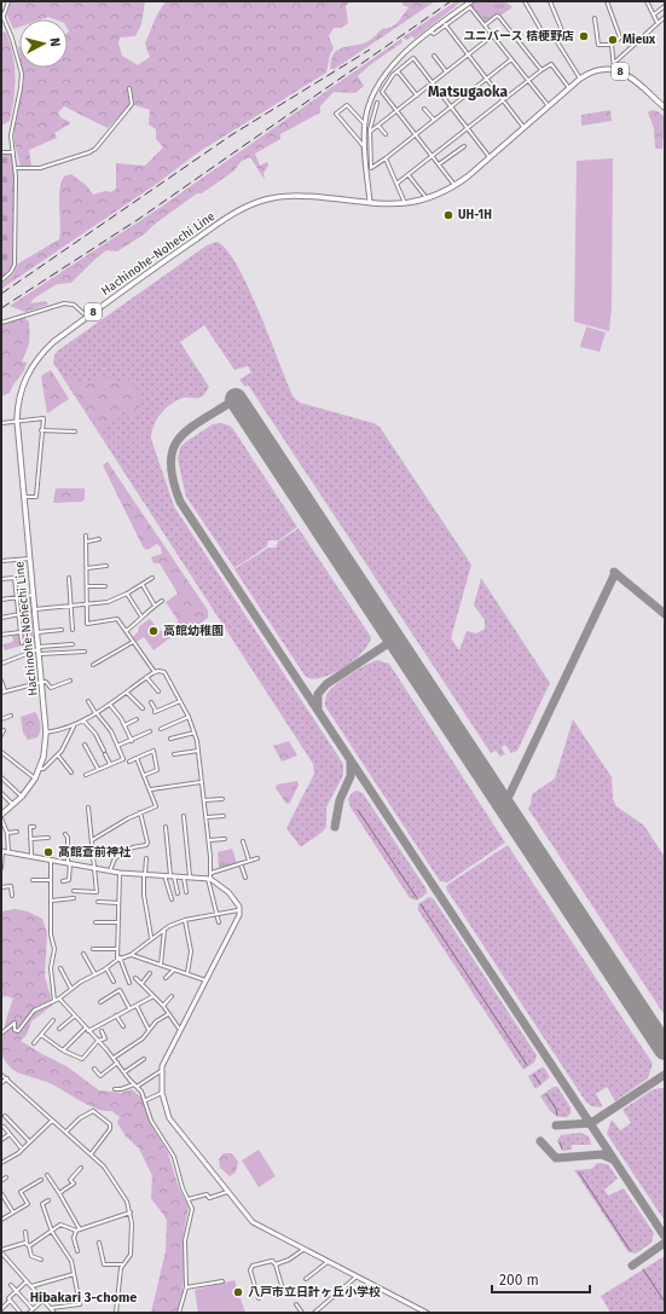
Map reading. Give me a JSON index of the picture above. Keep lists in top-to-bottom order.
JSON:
{
  "streets": {
    "main road": ["8", "Hachinohe-Nohechi Line"]
  },
  "crossings": [
    ["8", "Hachinohe-Nohechi Line"]
  ],
  "districts": ["Matsugaoka", "Hibakari 3-chome"],
  "places": [
    "ユニバース 桔梗野店",
    "Mieux",
    "UH-1H",
    "高館幼稚園",
    "髙館蒼前神社",
    "八戸市立日計ヶ丘小学校"
  ],
  "scale_bar": "200 m",
  "north": "right"
}
